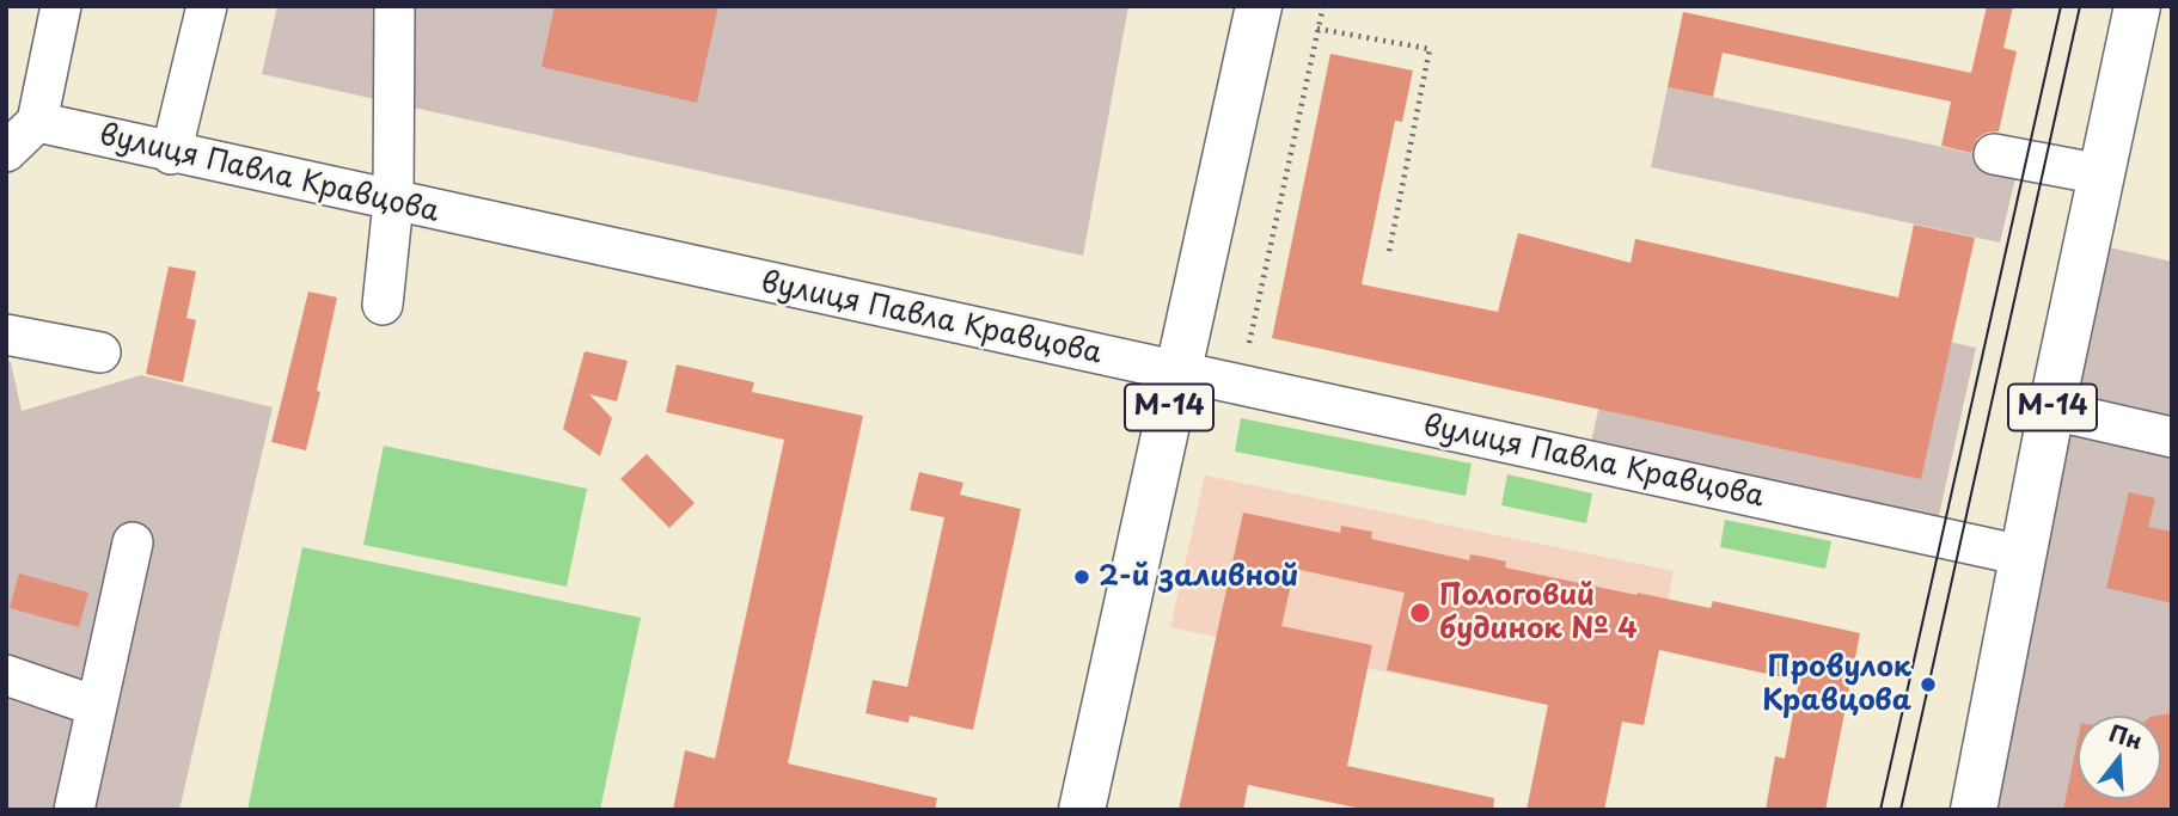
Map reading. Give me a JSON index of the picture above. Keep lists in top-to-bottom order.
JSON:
{
  "streets": {
    "main road": ["М-14"],
    "lane": ["вулиця Павла Кравцова"]
  },
  "crossings": [
    ["вулиця Павла Кравцова", "М-14"]
  ],
  "places": ["2-й заливной", "Пологовий будинок № 4", "Провулок Кравцова"],
  "north": "top"
}
